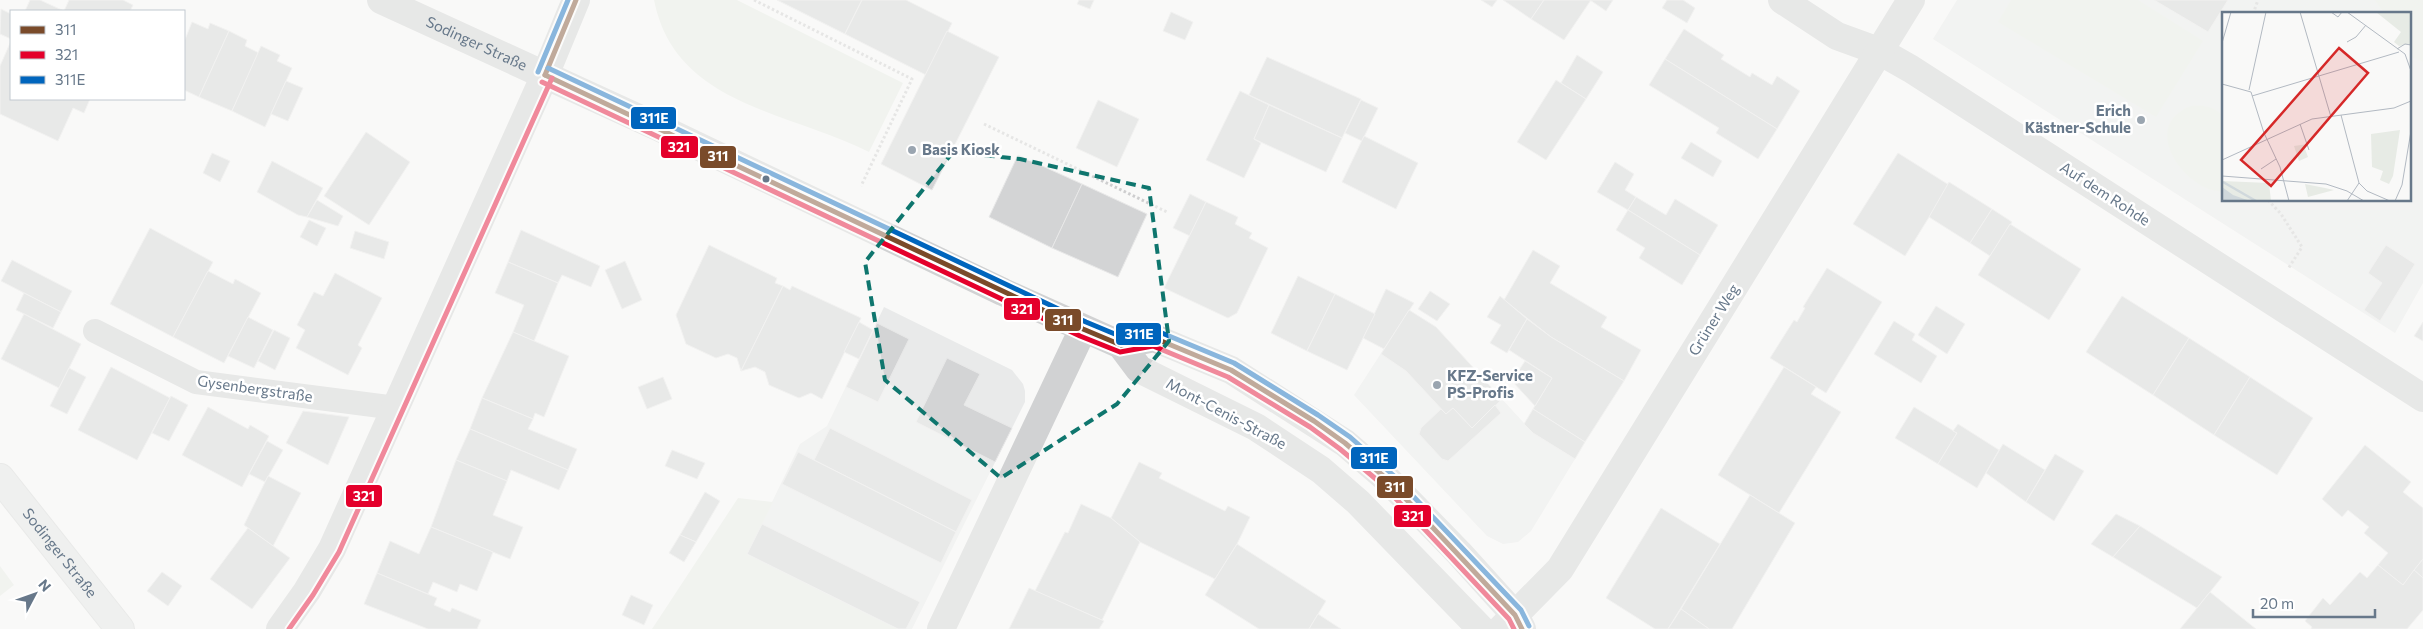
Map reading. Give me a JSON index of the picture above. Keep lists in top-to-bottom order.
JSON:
{
  "streets": {
    "main road": ["Sodinger Straße"],
    "street": ["Auf dem Rohde", "Grüner Weg", "Mont-Cenis-Straße"],
    "lane": ["Gysenbergstraße"]
  },
  "crossings": [
    ["Auf dem Rohde", "Grüner Weg"]
  ],
  "places": ["Erich Kästner-Schule", "Basis Kiosk", "KFZ-Service PS-Profis"],
  "lines": ["transit line 311", "transit line 311E", "transit line 321"],
  "legend": ["311", "321", "311E"],
  "scale_bar": "20 m",
  "north": "top right"
}
